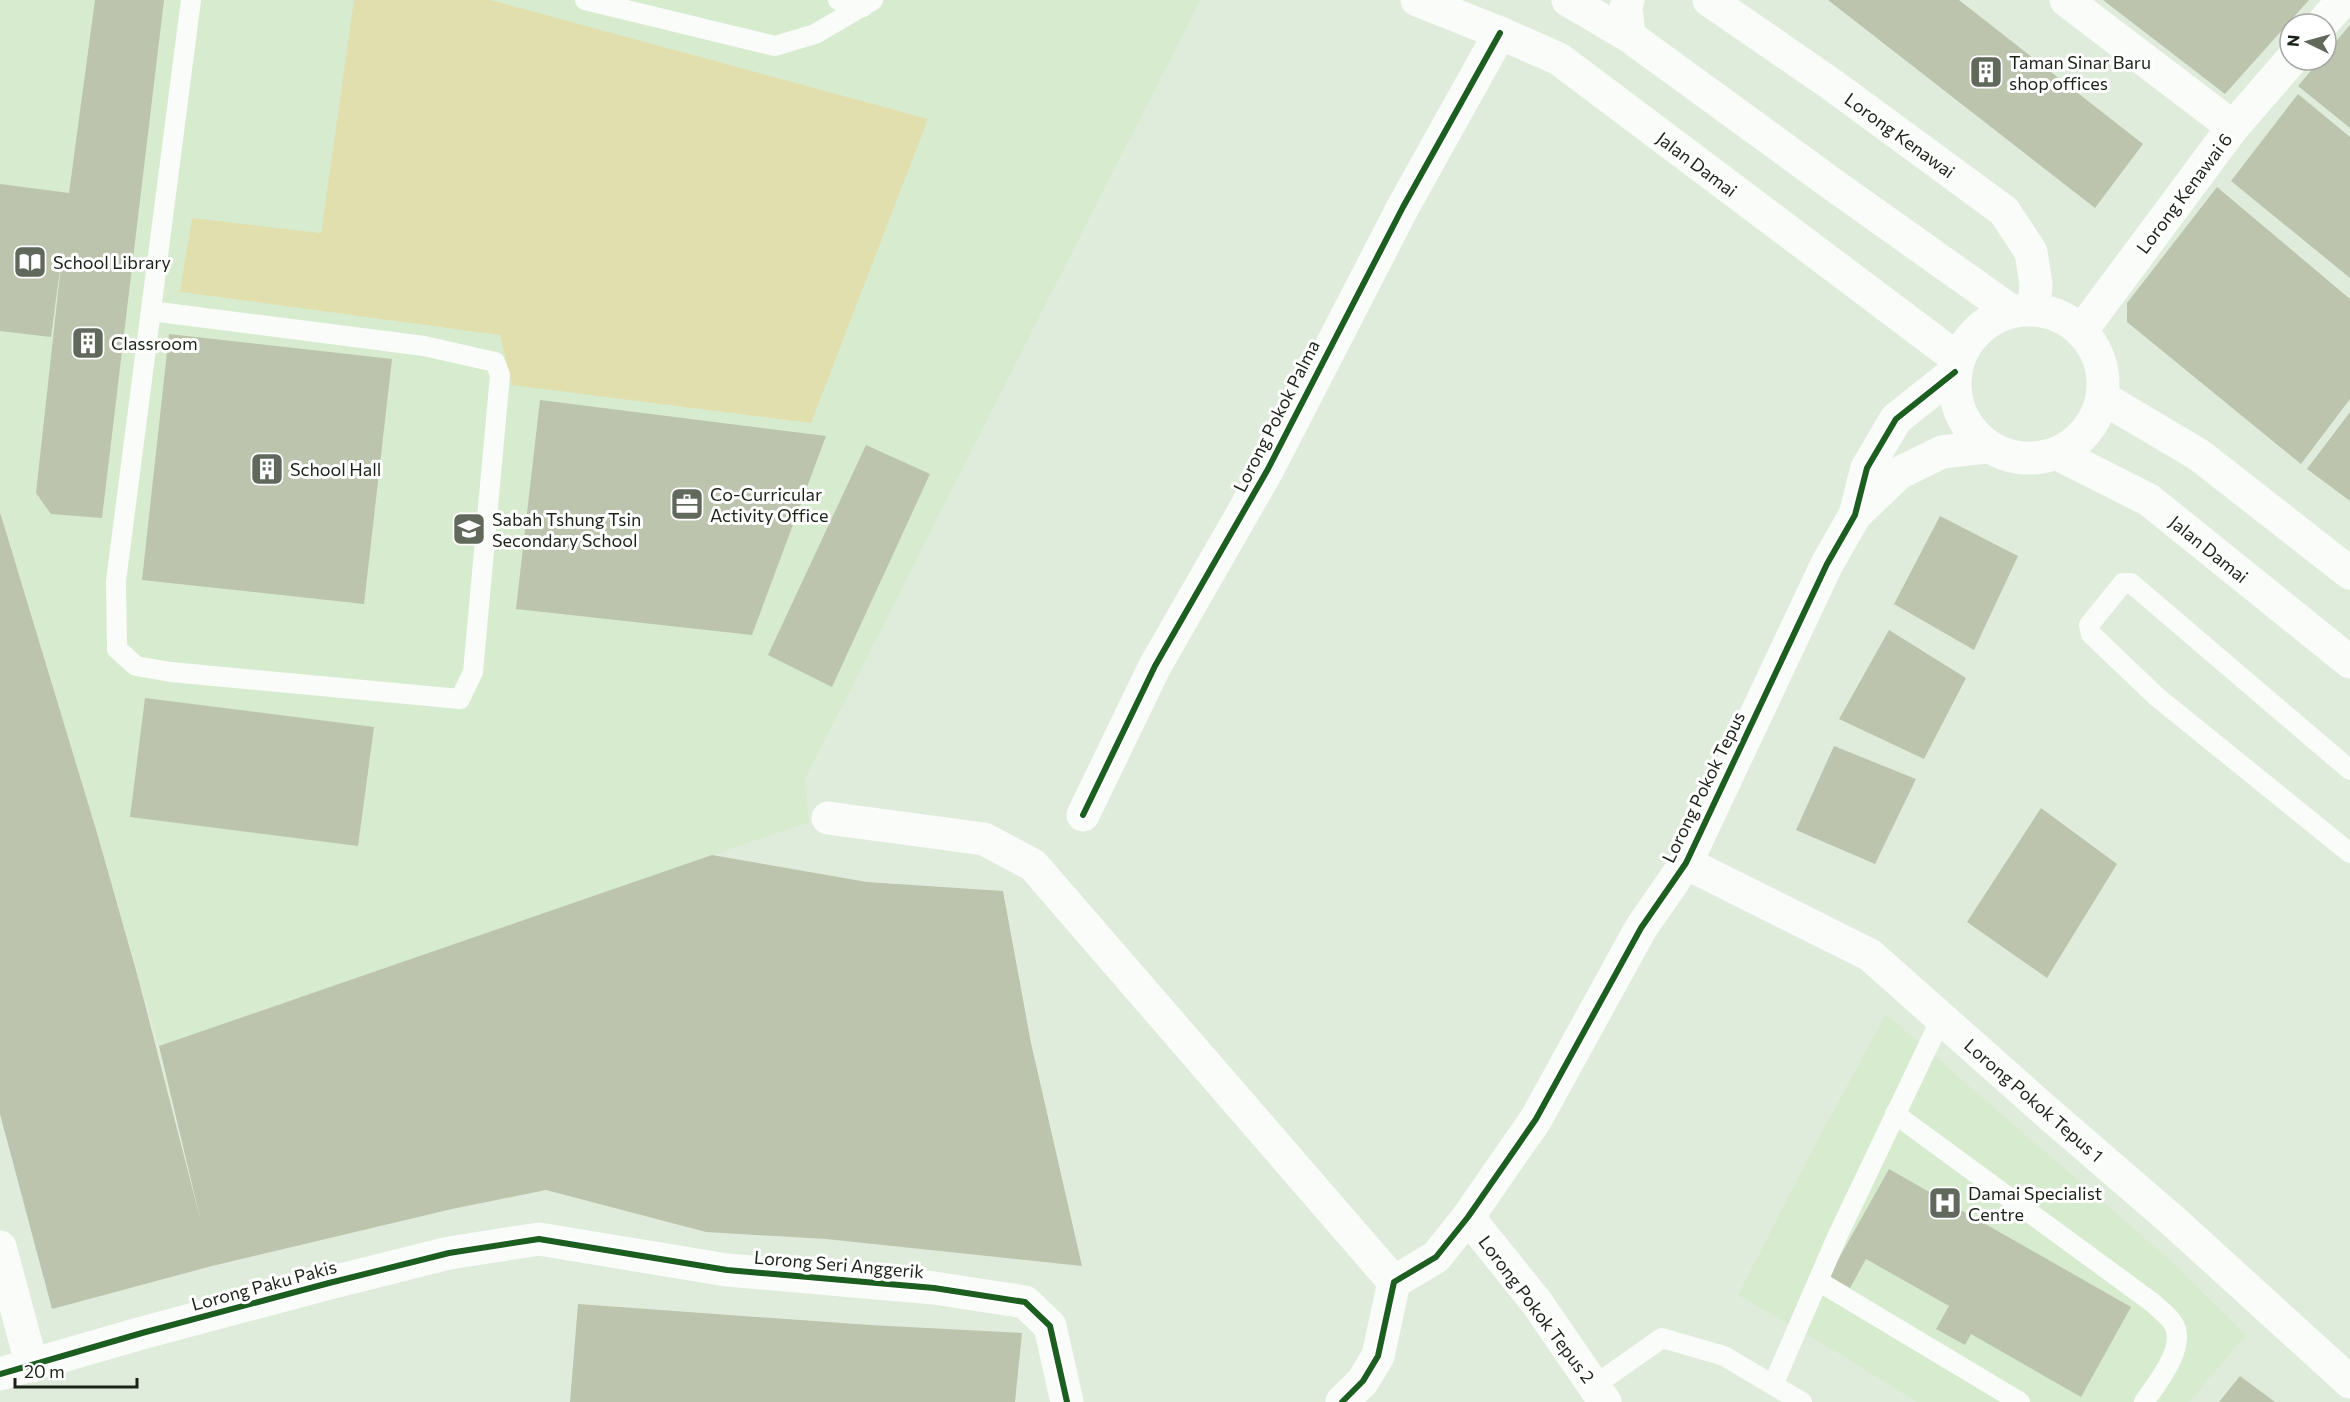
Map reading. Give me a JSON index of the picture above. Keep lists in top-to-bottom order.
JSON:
{
  "streets": {
    "street": [
      "Lorong Kenawai",
      "Jalan Damai",
      "Lorong Kenawai 6",
      "Lorong Pokok Palma",
      "Lorong Pokok Tepus",
      "Lorong Pokok Tepus 1",
      "Lorong Seri Anggerik",
      "Lorong Paku Pakis",
      "Lorong Pokok Tepus 2"
    ]
  },
  "crossings": [
    ["Lorong Kenawai", "Jalan Damai"],
    ["Lorong Kenawai", "Lorong Kenawai 6"],
    ["Lorong Kenawai", "Lorong Pokok Tepus"],
    ["Jalan Damai", "Lorong Kenawai 6"],
    ["Jalan Damai", "Lorong Pokok Palma"],
    ["Jalan Damai", "Lorong Pokok Tepus"],
    ["Lorong Kenawai 6", "Lorong Pokok Tepus"],
    ["Lorong Pokok Tepus", "Lorong Pokok Tepus 1"],
    ["Lorong Pokok Tepus", "Lorong Pokok Tepus 2"],
    ["Lorong Seri Anggerik", "Lorong Paku Pakis"]
  ],
  "places": {
    "building": ["Taman Sinar Baru shop offices", "Classroom", "School Hall"],
    "library": ["School Library"],
    "office": ["Co-Curricular Activity Office"],
    "school or university": ["Sabah Tshung Tsin Secondary School"],
    "hospital": ["Damai Specialist Centre"]
  },
  "scale_bar": "20 m",
  "north": "left"
}
